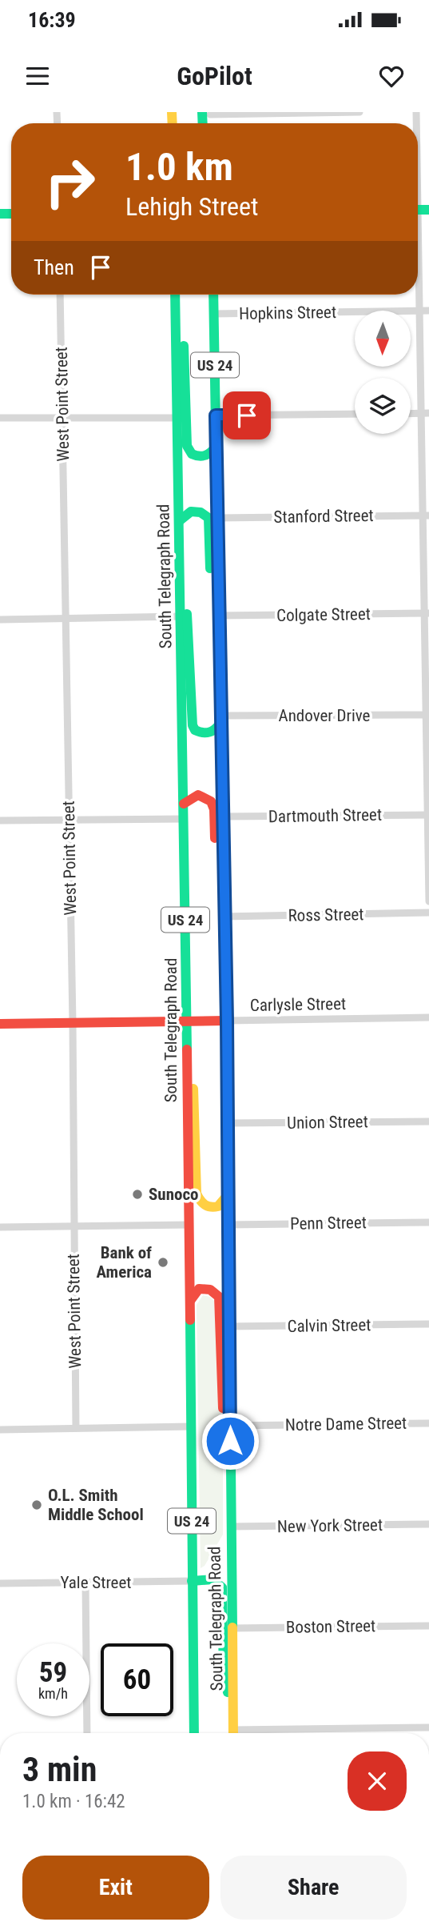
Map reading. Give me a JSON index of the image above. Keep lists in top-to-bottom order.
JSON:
{
  "streets": {
    "main road": ["US 24", "South Telegraph Road", "Carlysle Street"],
    "street": [
      "Hopkins Street",
      "West Point Street",
      "Stanford Street",
      "Colgate Street",
      "Andover Drive",
      "Dartmouth Street",
      "Ross Street",
      "Union Street",
      "Penn Street",
      "Calvin Street",
      "Notre Dame Street",
      "New York Street",
      "Yale Street",
      "Boston Street"
    ]
  },
  "crossings": [
    ["Hopkins Street", "South Telegraph Road"],
    ["West Point Street", "Carlysle Street"],
    ["Stanford Street", "South Telegraph Road"],
    ["South Telegraph Road", "Colgate Street"],
    ["South Telegraph Road", "Andover Drive"],
    ["South Telegraph Road", "Dartmouth Street"],
    ["South Telegraph Road", "Ross Street"],
    ["South Telegraph Road", "Carlysle Street"],
    ["South Telegraph Road", "Union Street"],
    ["South Telegraph Road", "Penn Street"],
    ["South Telegraph Road", "Calvin Street"],
    ["South Telegraph Road", "Notre Dame Street"],
    ["South Telegraph Road", "New York Street"],
    ["South Telegraph Road", "Yale Street"],
    ["South Telegraph Road", "Boston Street"]
  ],
  "places": ["Sunoco", "Bank of America", "O.L. Smith Middle School"],
  "north": "bottom",
  "page": {
    "status": "16:39",
    "header": "GoPilot",
    "turn": ["1.0 km", "Lehigh Street"],
    "then": "Then",
    "speed": "59 km/h",
    "limit": "60",
    "heading": ["3 min", "1.0 km · 16:42"],
    "buttons": ["Exit", "Share"]
  }
}
